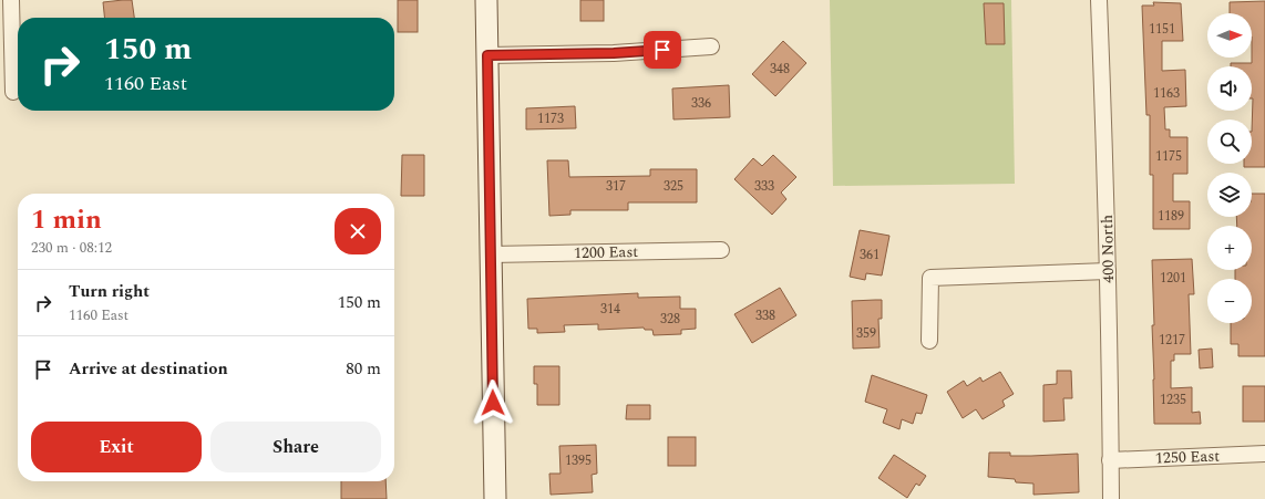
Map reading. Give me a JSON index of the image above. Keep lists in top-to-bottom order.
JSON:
{
  "streets": {
    "street": ["400 North", "1200 East", "1250 East"]
  },
  "crossings": [
    ["400 North", "1250 East"]
  ],
  "house_numbers": [
    "1151",
    "348",
    "1163",
    "336",
    "1173",
    "1175",
    "317",
    "325",
    "333",
    "1189",
    "361",
    "1201",
    "314",
    "338",
    "328",
    "359",
    "1217",
    "1235",
    "1395"
  ],
  "north": "right",
  "page": {
    "map_buttons": ["+", "−"],
    "turn": ["150 m", "1160 East"],
    "heading": ["1 min", "230 m · 08:12"],
    "list": [
      {
        "name": "Turn right",
        "note": "1160 East",
        "value": "150 m"
      },
      {
        "name": "Arrive at destination",
        "value": "80 m"
      }
    ],
    "buttons": ["Exit", "Share"]
  }
}
